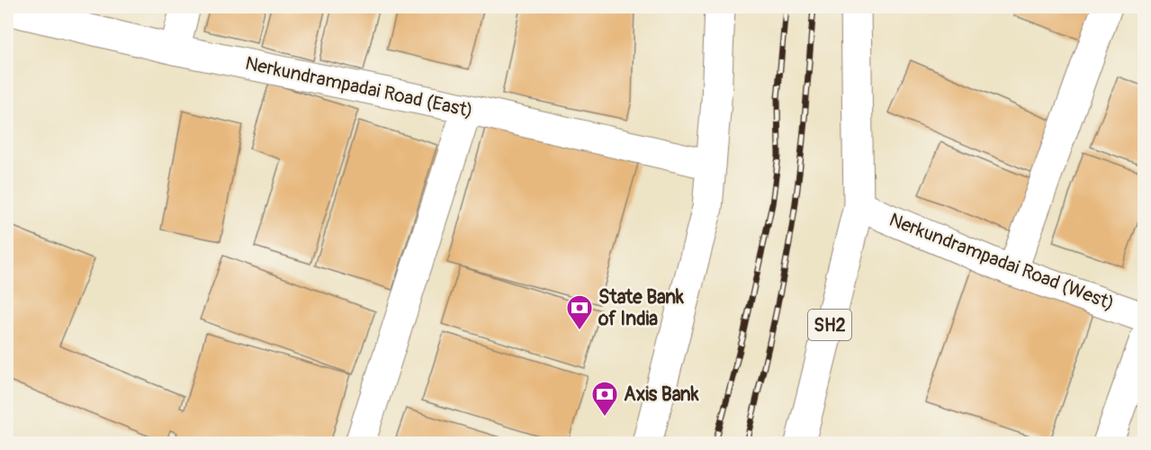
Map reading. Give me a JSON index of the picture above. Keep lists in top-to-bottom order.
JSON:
{
  "streets": {
    "street": ["Nerkundrampadai Road (East)", "Nerkundrampadai Road (West)", "SH2"]
  },
  "crossings": [
    ["Nerkundrampadai Road (West)", "SH2"]
  ],
  "places": {
    "bank": ["State Bank of India", "Axis Bank"]
  }
}
